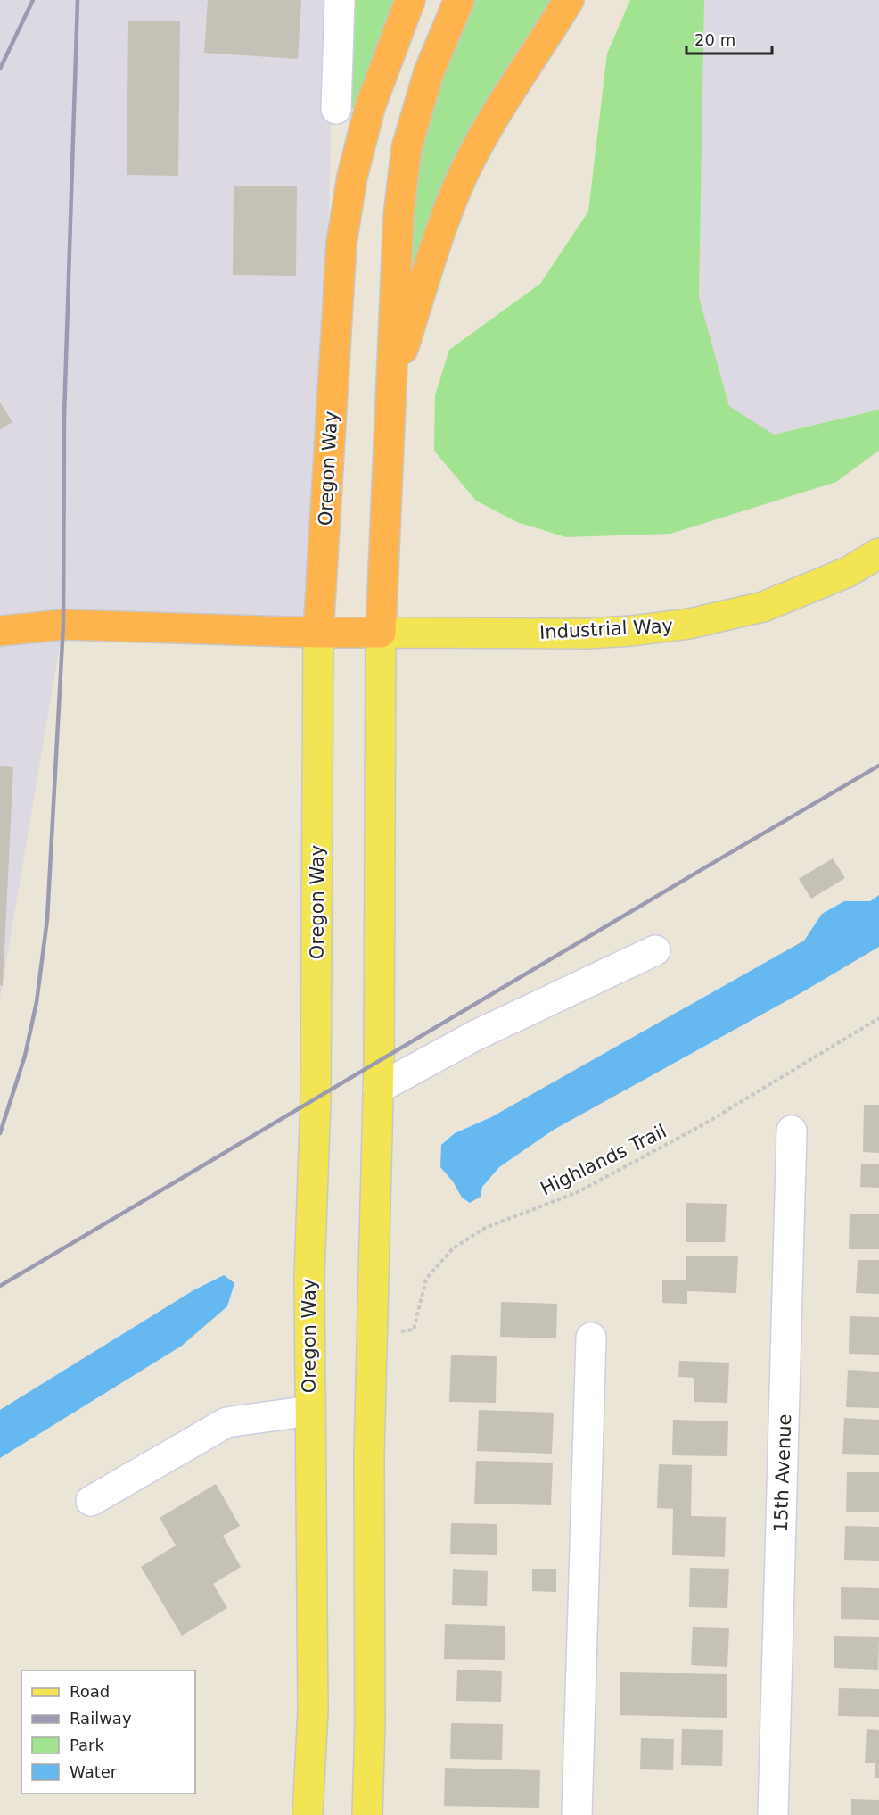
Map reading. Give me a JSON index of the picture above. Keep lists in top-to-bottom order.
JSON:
{
  "streets": {
    "highway": ["Oregon Way", "Industrial Way"],
    "street": ["15th Avenue"],
    "path": ["Highlands Trail"]
  },
  "crossings": [
    ["Oregon Way", "Industrial Way"]
  ],
  "legend": [
    "Road",
    "Railway",
    "Park",
    "Water"
  ],
  "scale_bar": "20 m"
}
